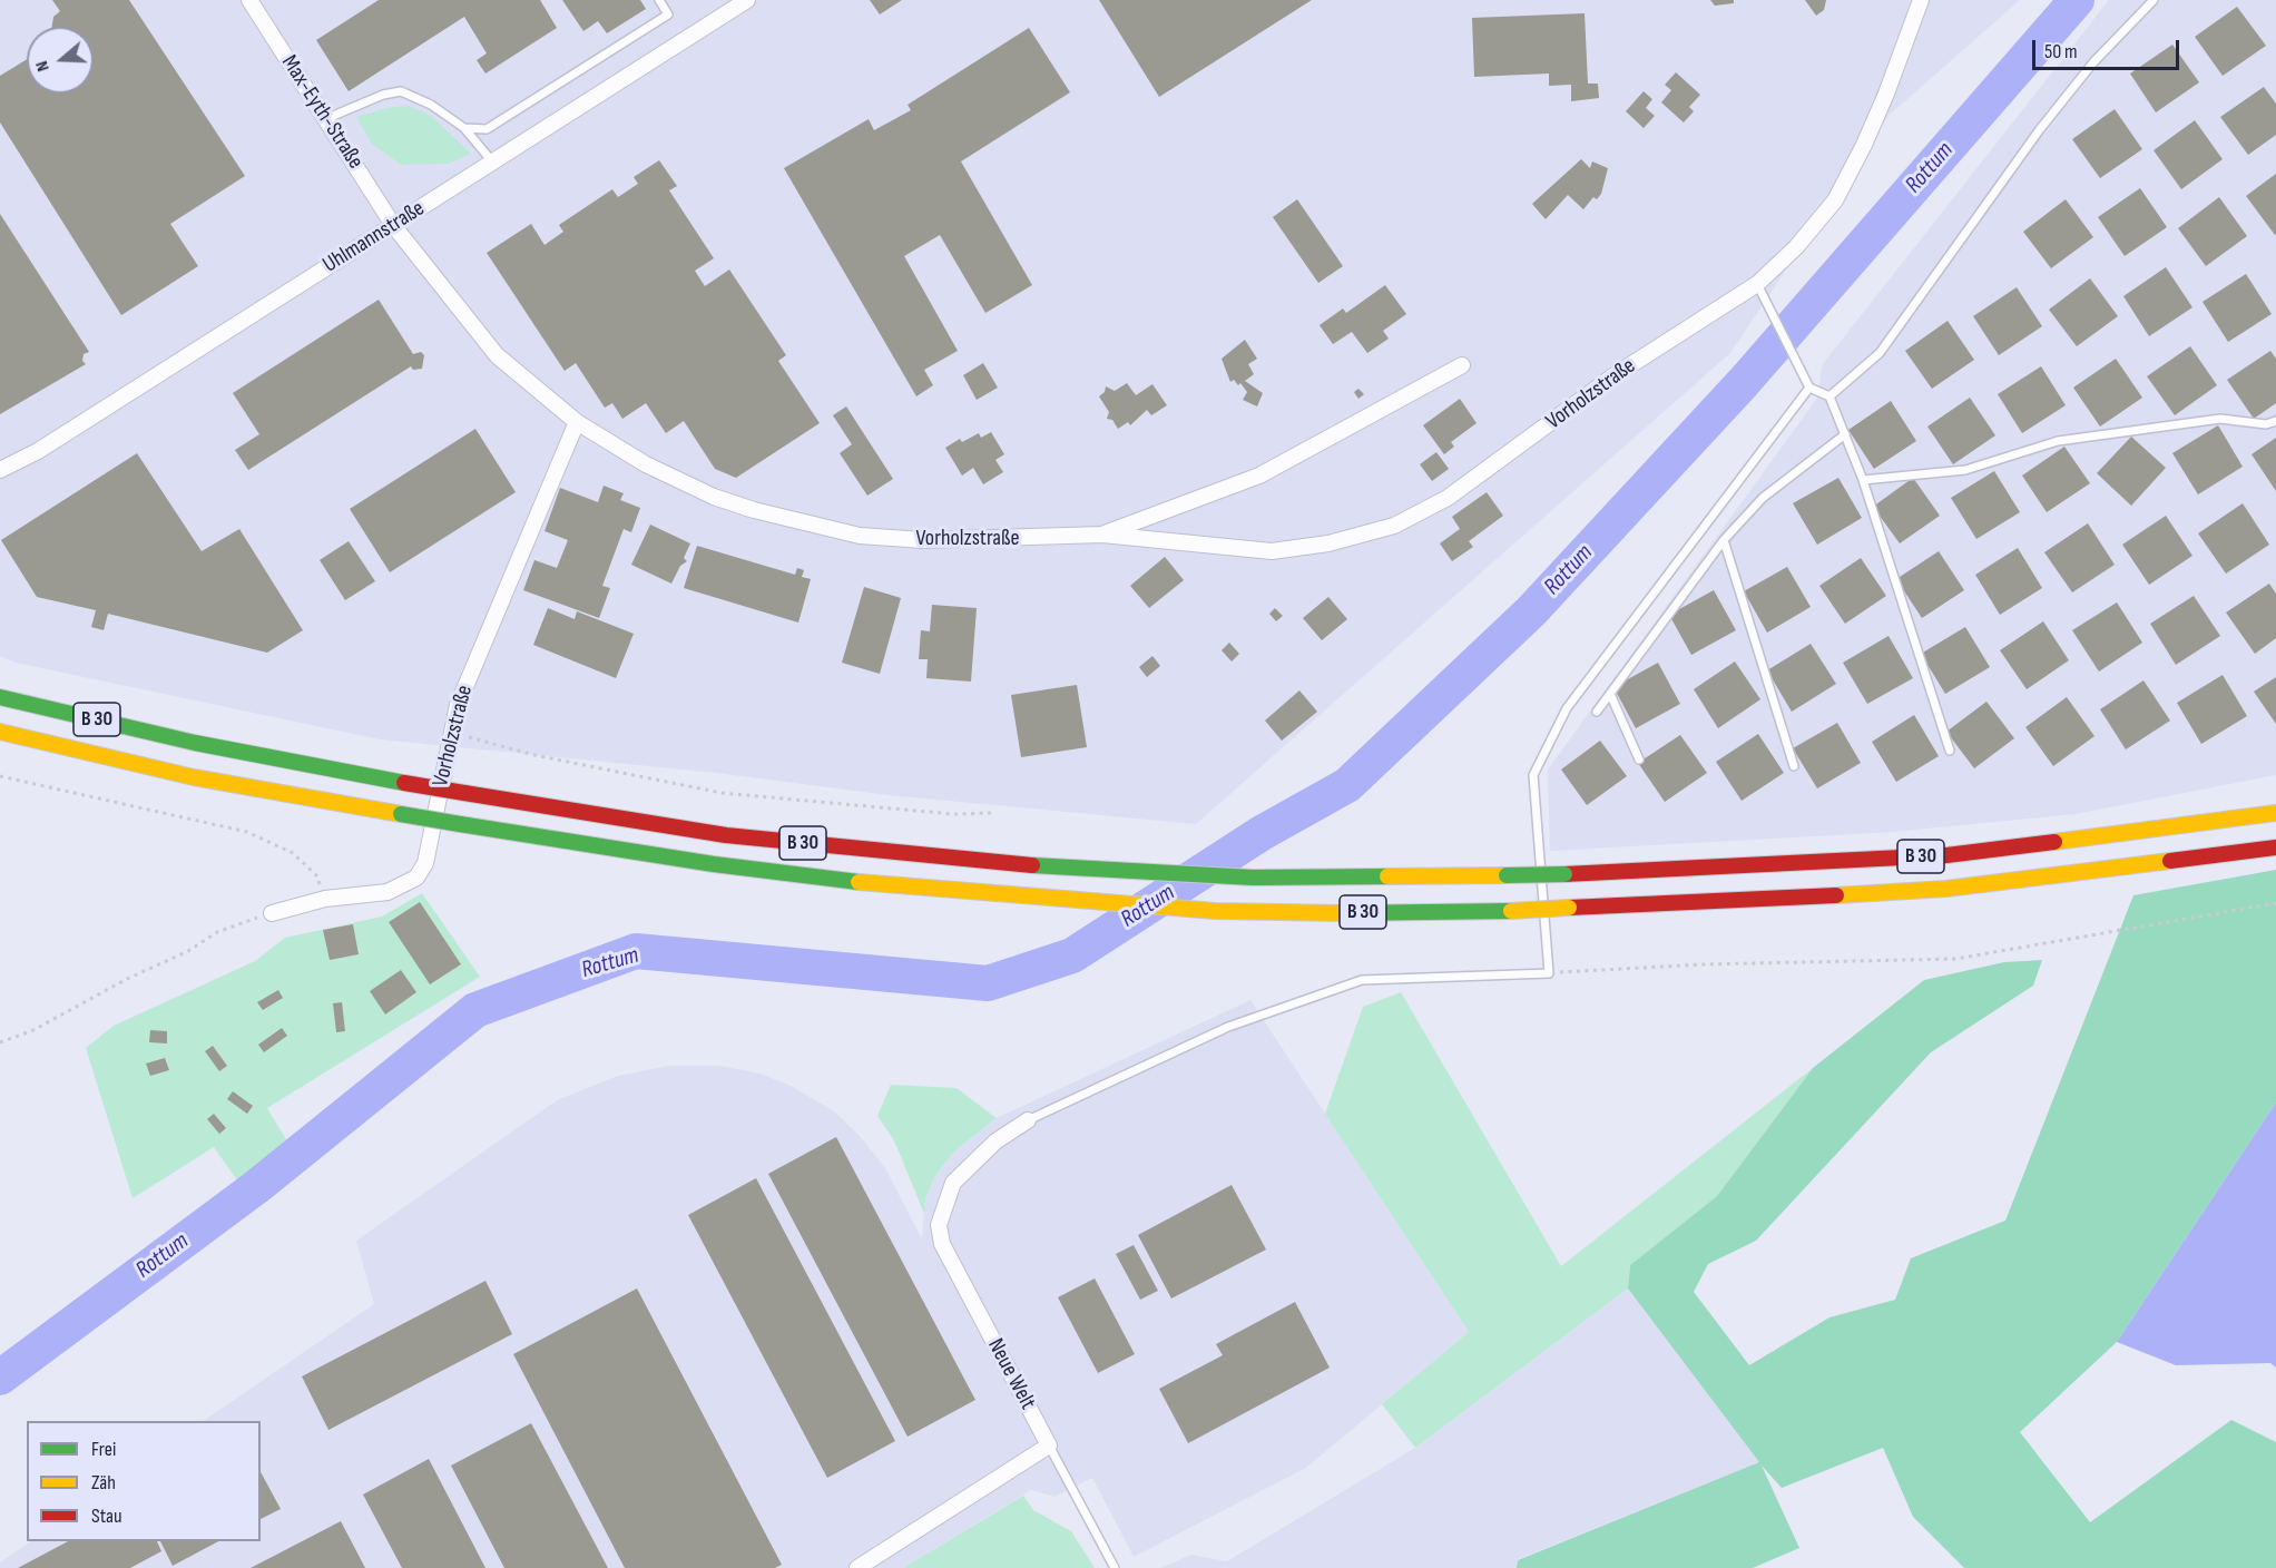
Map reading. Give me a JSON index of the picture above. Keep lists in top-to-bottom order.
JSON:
{
  "streets": {
    "highway": ["B 30"],
    "street": [
      "Max-Eyth-Straße",
      "Uhlmannstraße",
      "Vorholzstraße",
      "Neue Welt"
    ]
  },
  "crossings": [
    ["Max-Eyth-Straße", "Uhlmannstraße"],
    ["Max-Eyth-Straße", "Vorholzstraße"],
    ["Uhlmannstraße", "Vorholzstraße"]
  ],
  "water": ["Rottum"],
  "legend": ["Frei", "Zäh", "Stau"],
  "scale_bar": "50 m",
  "north": "left"
}
